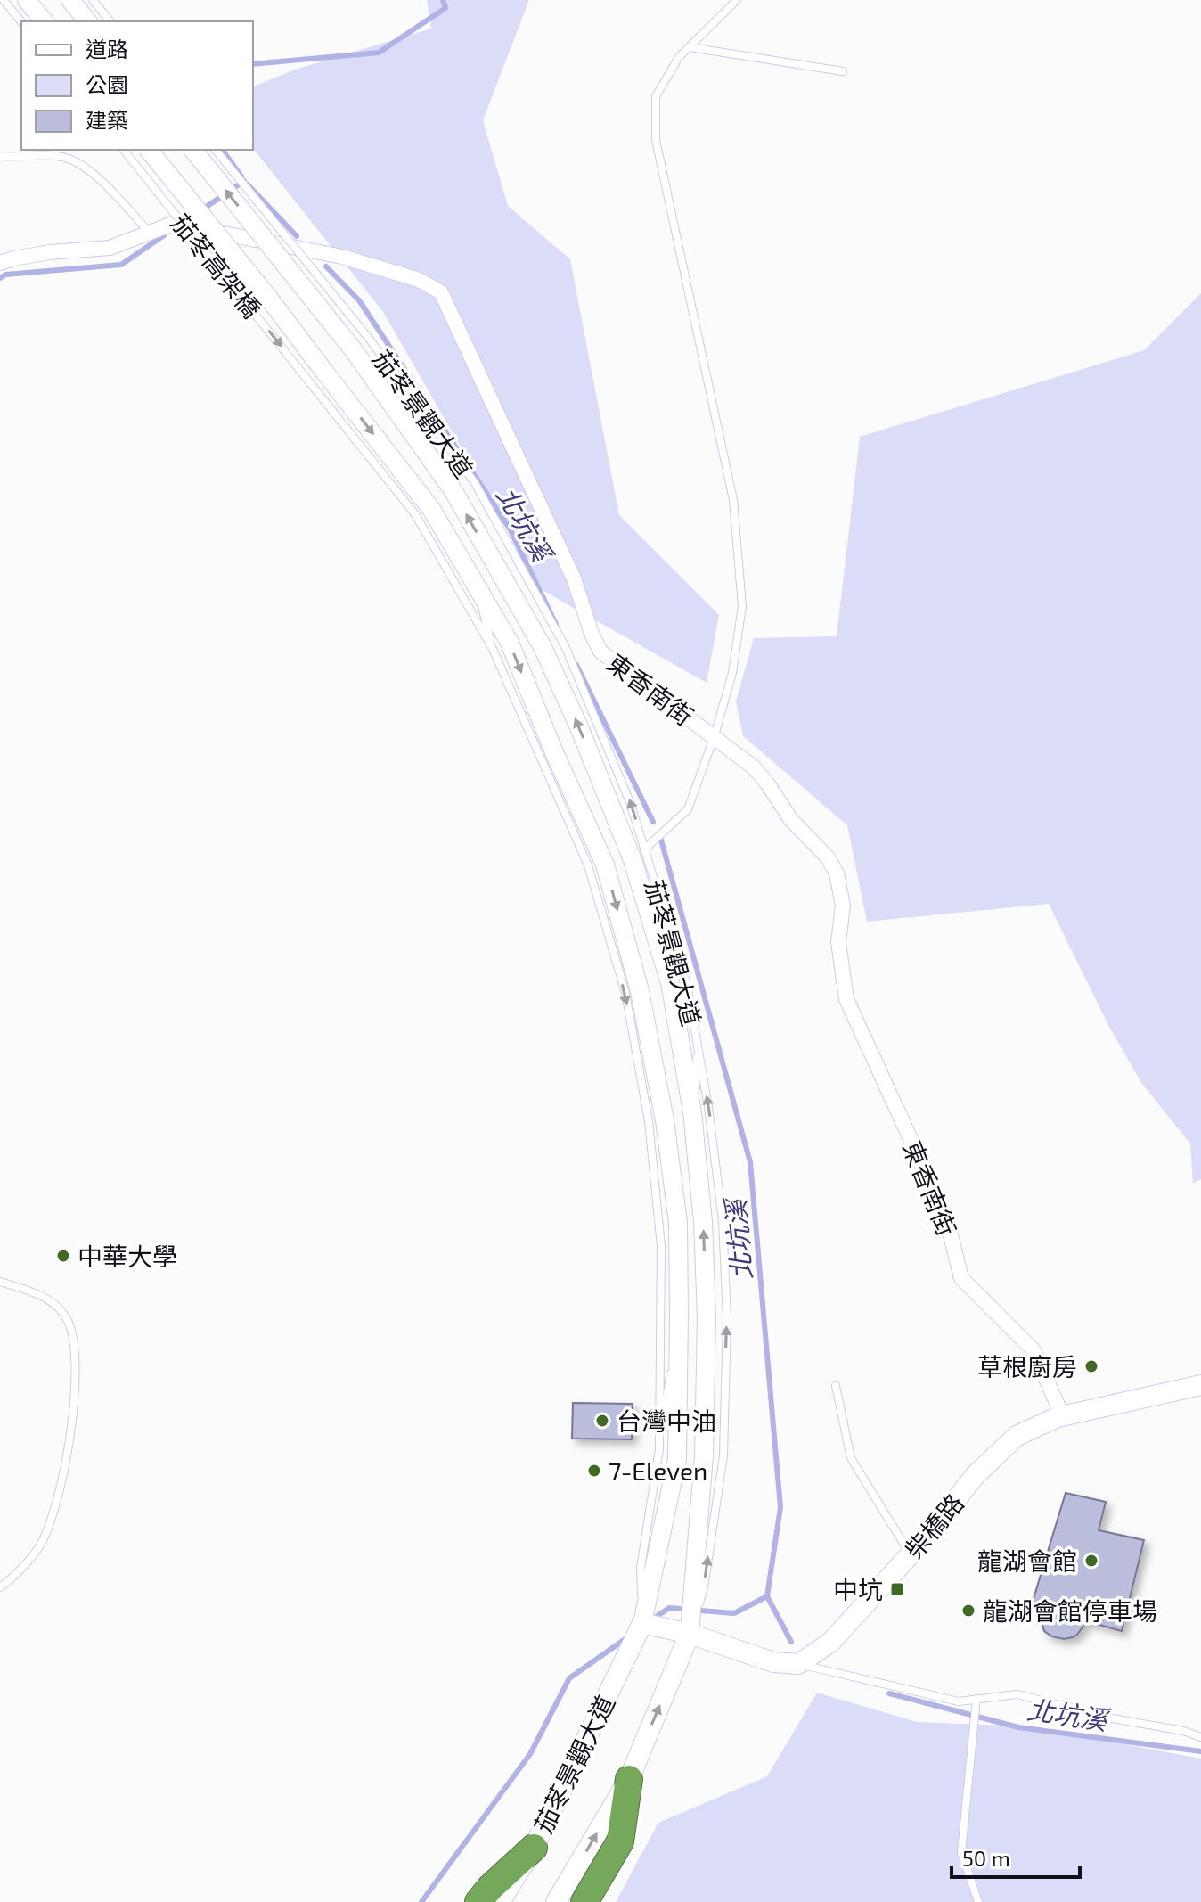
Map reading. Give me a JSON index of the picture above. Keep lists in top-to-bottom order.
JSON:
{
  "streets": {
    "main road": ["茄苳景觀大道", "柴橋路"],
    "street": ["茄苳高架橋", "東香南街"]
  },
  "crossings": [
    ["茄苳高架橋", "茄苳景觀大道"],
    ["東香南街", "柴橋路"]
  ],
  "one_way": ["茄苳高架橋"],
  "water": ["北坑溪"],
  "places": {
    "other": [
      "中華大學",
      "草根廚房",
      "台灣中油",
      "7-Eleven",
      "龍湖會館",
      "龍湖會館停車場"
    ],
    "transit": ["中坑"]
  },
  "legend": ["道路", "公園", "建築"],
  "scale_bar": "50 m"
}
